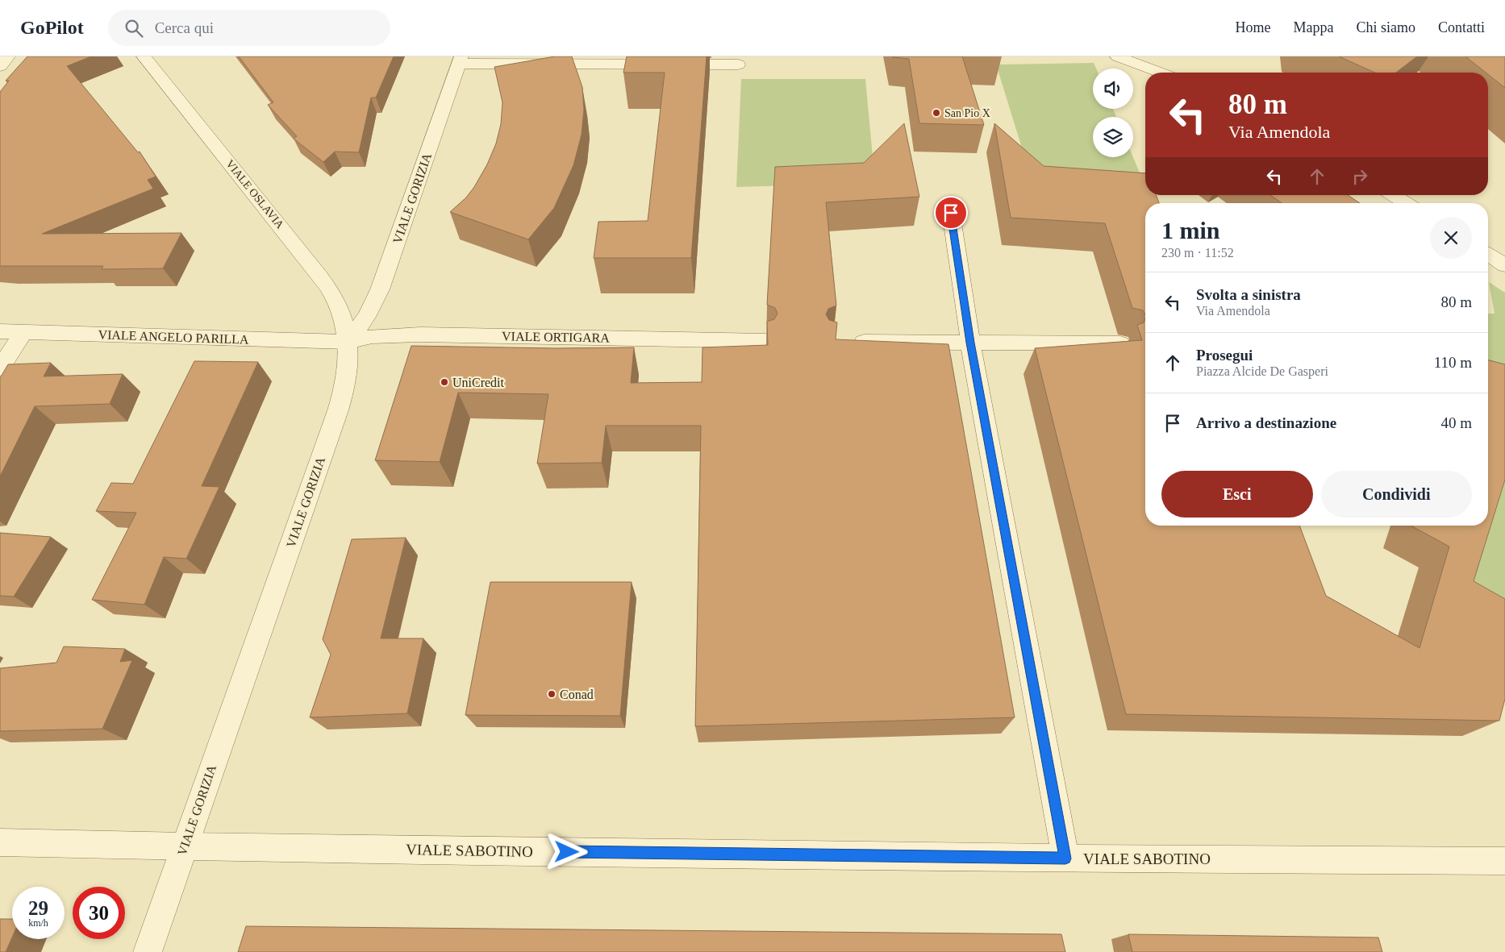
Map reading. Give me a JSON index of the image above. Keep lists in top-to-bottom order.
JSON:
{
  "streets": {
    "street": [
      "VIALE OSLAVIA",
      "VIALE GORIZIA",
      "VIALE ANGELO PARILLA",
      "VIALE ORTIGARA",
      "VIALE SABOTINO"
    ]
  },
  "crossings": [
    ["VIALE OSLAVIA", "VIALE GORIZIA"],
    ["VIALE OSLAVIA", "VIALE ANGELO PARILLA"],
    ["VIALE OSLAVIA", "VIALE ORTIGARA"],
    ["VIALE GORIZIA", "VIALE ANGELO PARILLA"],
    ["VIALE GORIZIA", "VIALE ORTIGARA"],
    ["VIALE GORIZIA", "VIALE SABOTINO"],
    ["VIALE ANGELO PARILLA", "VIALE ORTIGARA"]
  ],
  "places": ["San Pio X", "UniCredit", "Conad"],
  "page": {
    "header": "GoPilot",
    "search": "Cerca qui",
    "nav": [
      "Home",
      "Mappa",
      "Chi siamo",
      "Contatti"
    ],
    "turn": ["80 m", "Via Amendola"],
    "heading": ["1 min", "230 m · 11:52"],
    "list": [
      {
        "name": "Svolta a sinistra",
        "note": "Via Amendola",
        "value": "80 m"
      },
      {
        "name": "Prosegui",
        "note": "Piazza Alcide De Gasperi",
        "value": "110 m"
      },
      {
        "name": "Arrivo a destinazione",
        "value": "40 m"
      }
    ],
    "buttons": ["Esci", "Condividi"],
    "speed": "29 km/h",
    "limit": "30"
  }
}
